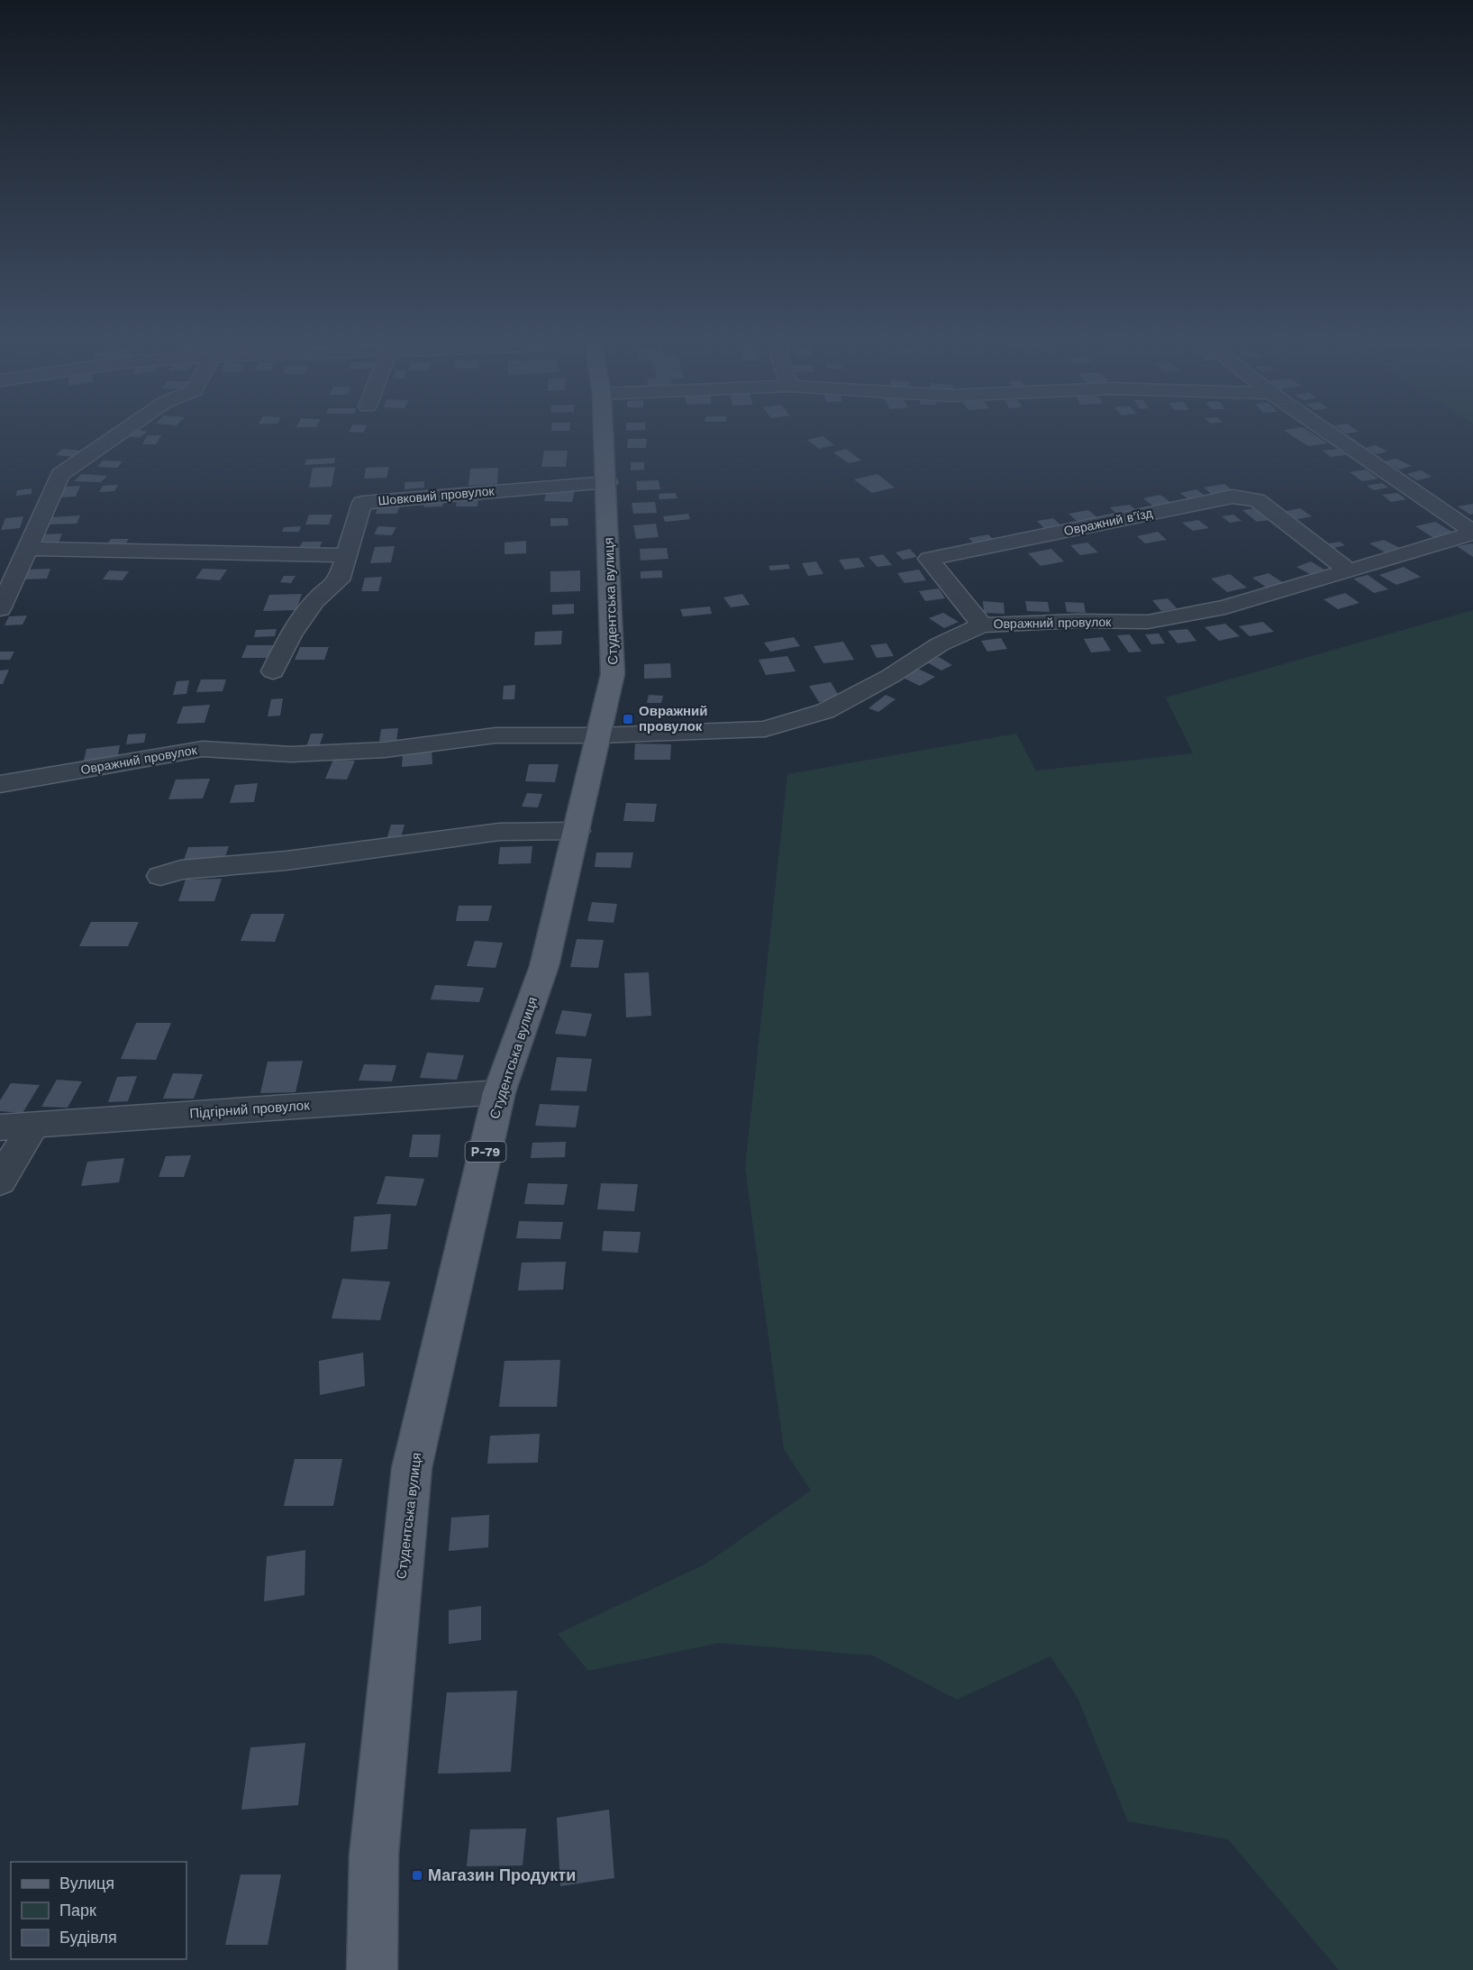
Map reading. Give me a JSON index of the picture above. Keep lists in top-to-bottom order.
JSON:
{
  "streets": {
    "main road": ["Студентська вулиця", "Р-79"],
    "street": [
      "Шовковий провулок",
      "Овражний в'їзд",
      "Овражний провулок",
      "Підгірний провулок"
    ]
  },
  "crossings": [
    ["Шовковий провулок", "Студентська вулиця"],
    ["Овражний в'їзд", "Овражний провулок"],
    ["Студентська вулиця", "Овражний провулок"],
    ["Студентська вулиця", "Підгірний провулок"]
  ],
  "places": {
    "transit": ["Овражний провулок", "Магазин Продукти"]
  },
  "legend": ["Вулиця", "Парк", "Будівля"]
}
